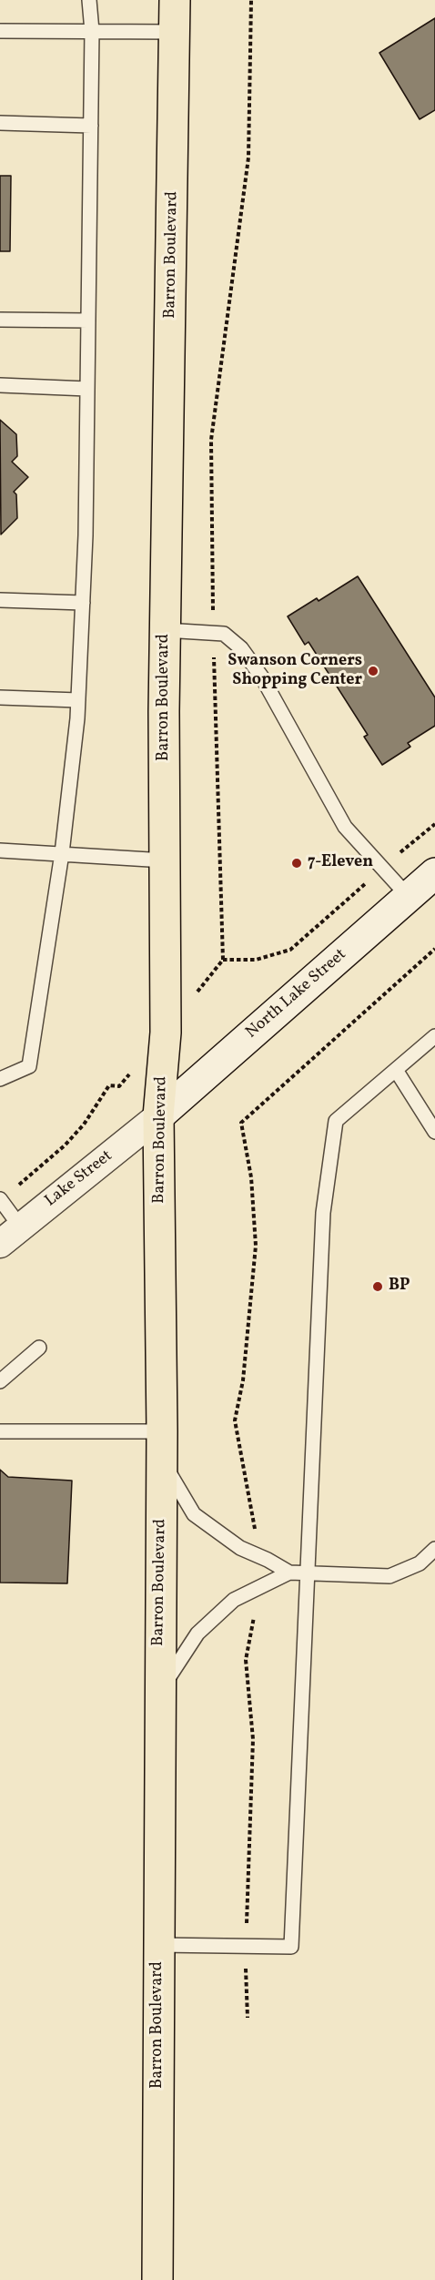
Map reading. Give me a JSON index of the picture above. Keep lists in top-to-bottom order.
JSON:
{
  "streets": {
    "main road": ["Barron Boulevard"],
    "street": ["North Lake Street", "Lake Street"]
  },
  "crossings": [
    ["Barron Boulevard", "North Lake Street"],
    ["Barron Boulevard", "Lake Street"],
    ["North Lake Street", "Lake Street"]
  ],
  "places": ["Swanson Corners Shopping Center", "7-Eleven", "BP"]
}
